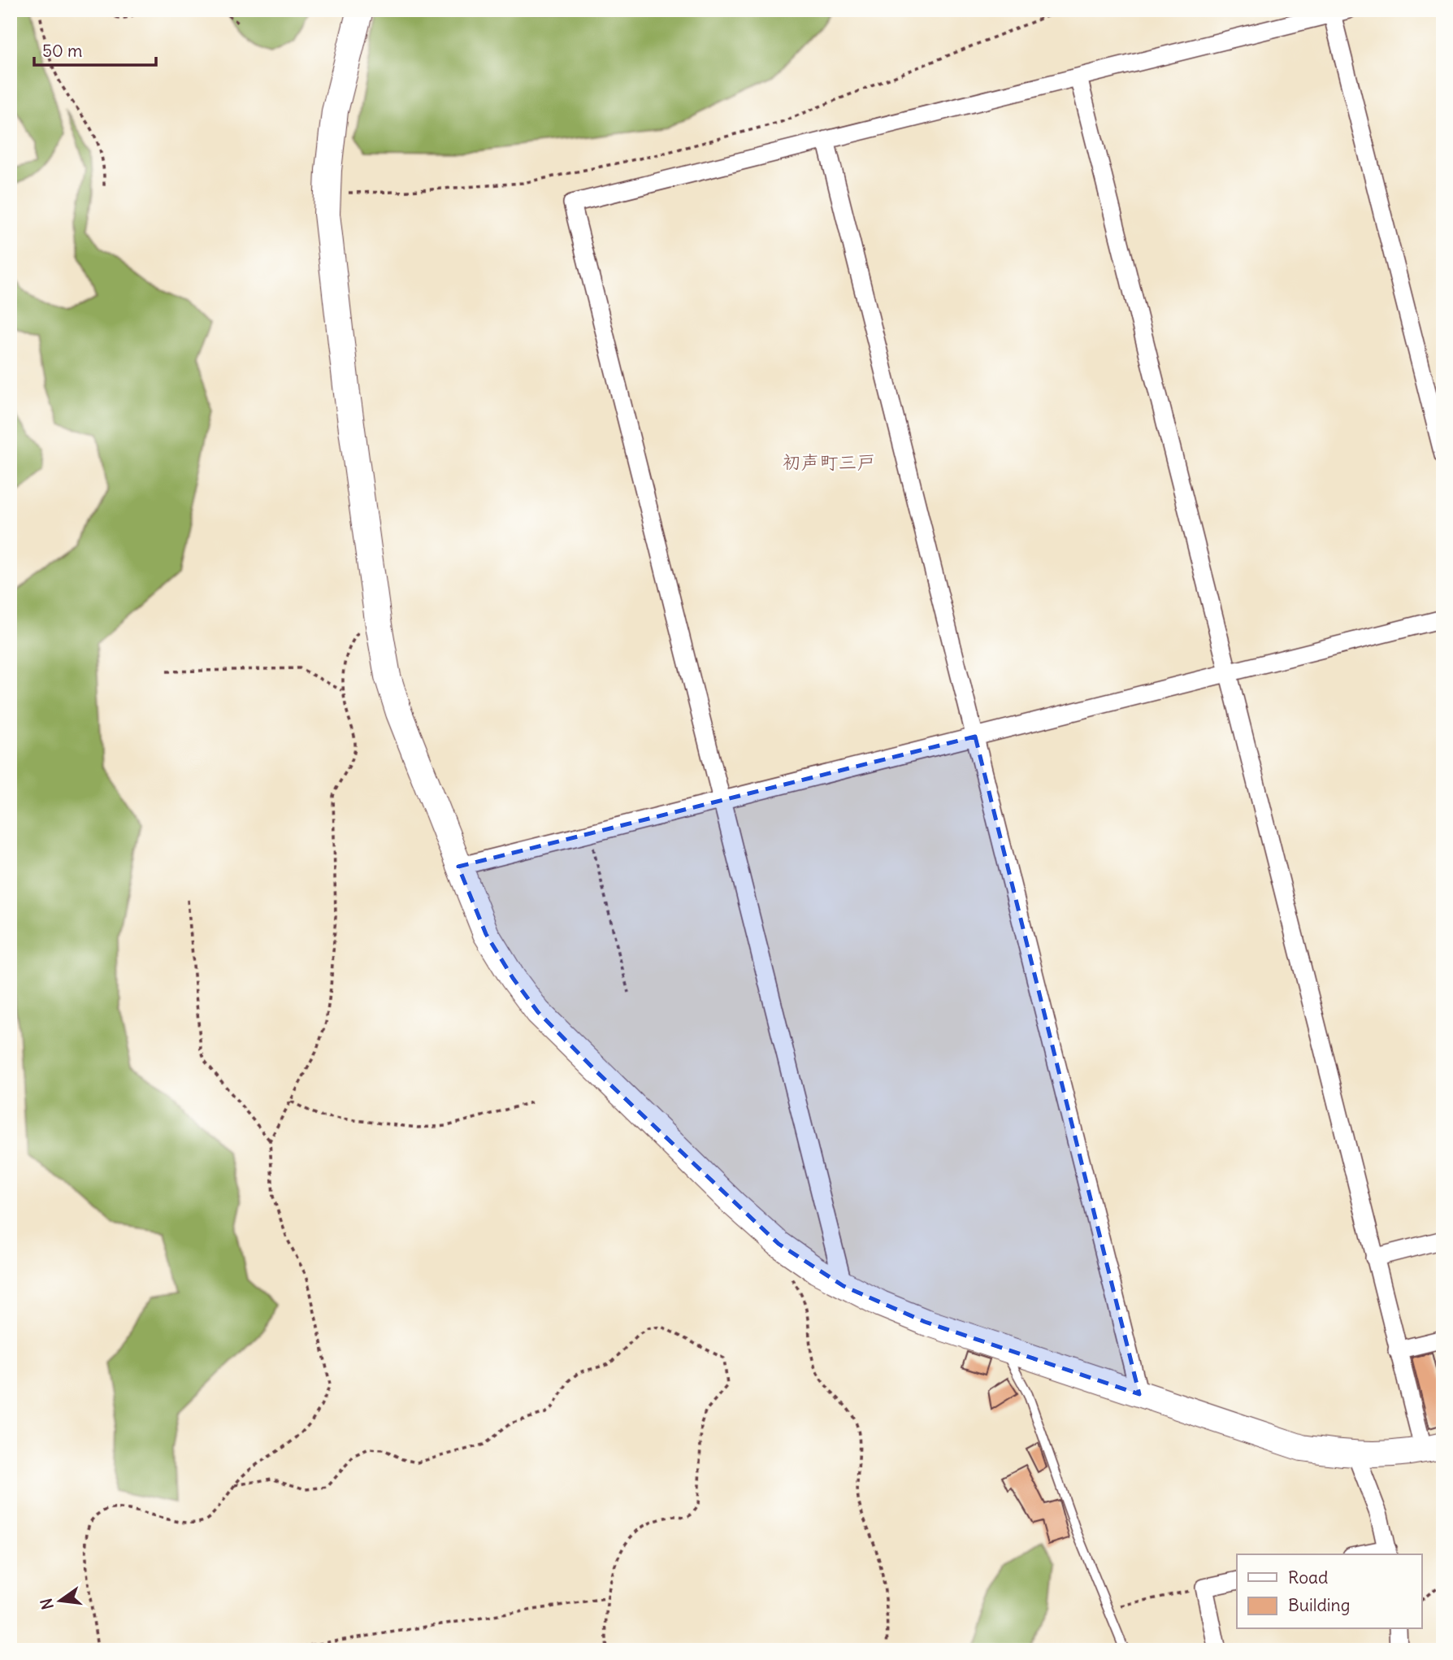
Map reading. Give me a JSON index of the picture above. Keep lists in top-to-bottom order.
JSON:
{
  "districts": ["初声町三戸"],
  "legend": ["Road", "Building"],
  "scale_bar": "50 m",
  "north": "left"
}
